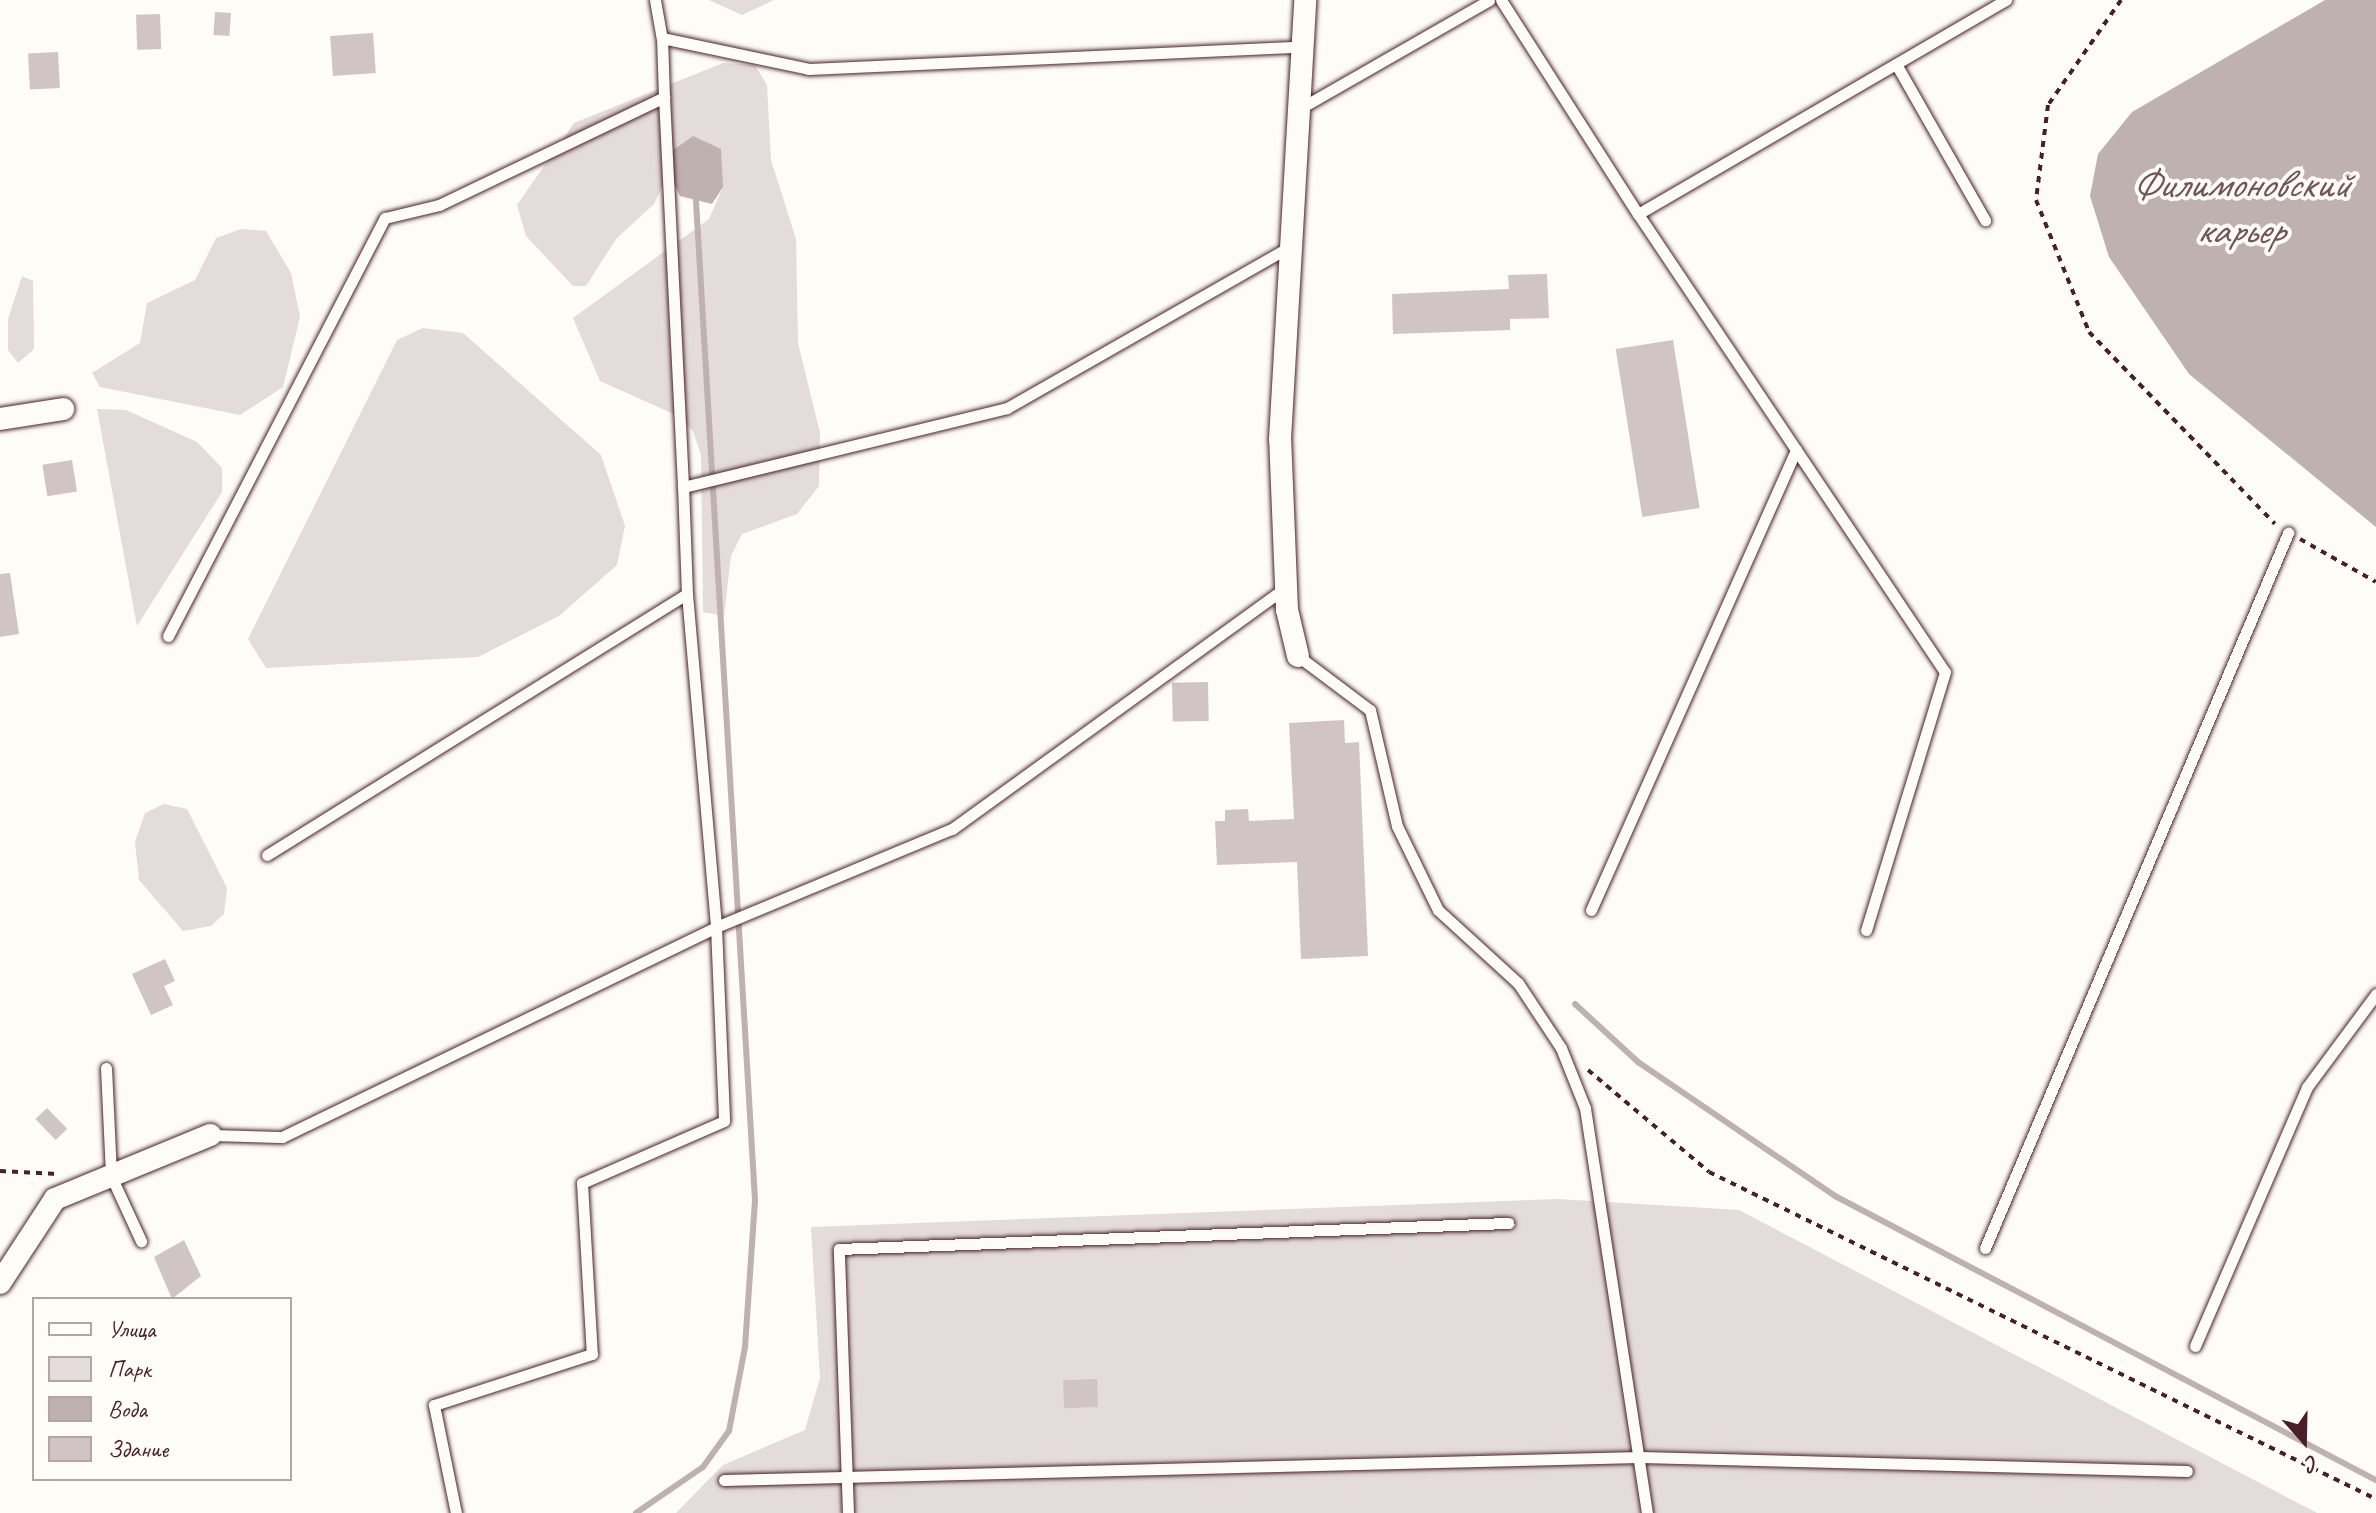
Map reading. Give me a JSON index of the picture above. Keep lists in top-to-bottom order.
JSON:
{
  "water": ["Филимоновский карьер"],
  "legend": [
    "Улица",
    "Парк",
    "Вода",
    "Здание"
  ],
  "north": "bottom"
}
